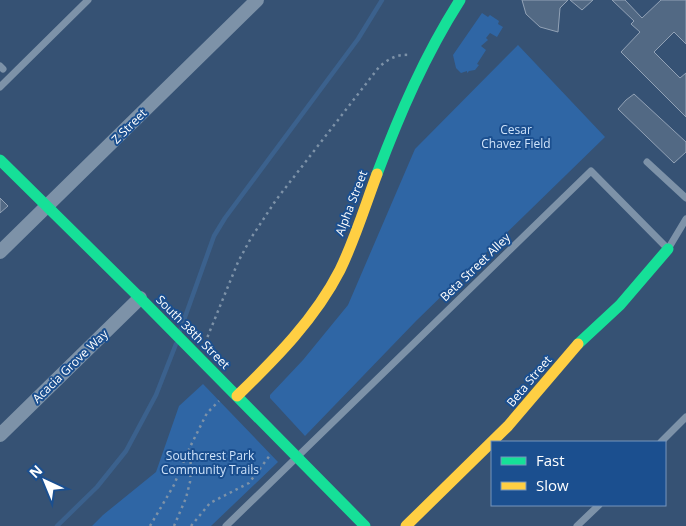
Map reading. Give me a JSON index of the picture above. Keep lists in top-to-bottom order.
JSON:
{
  "streets": {
    "street": [
      "Z Street",
      "Alpha Street",
      "South 38th Street",
      "Acacia Grove Way",
      "Beta Street"
    ],
    "lane": ["Beta Street Alley"]
  },
  "crossings": [
    ["Z Street", "South 38th Street"],
    ["Alpha Street", "South 38th Street"],
    ["Beta Street Alley", "South 38th Street"],
    ["Beta Street Alley", "Beta Street"],
    ["South 38th Street", "Acacia Grove Way"]
  ],
  "parks": ["Cesar Chavez Field", "Southcrest Park Community Trails"],
  "legend": ["Fast", "Slow"],
  "north": "top left"
}
